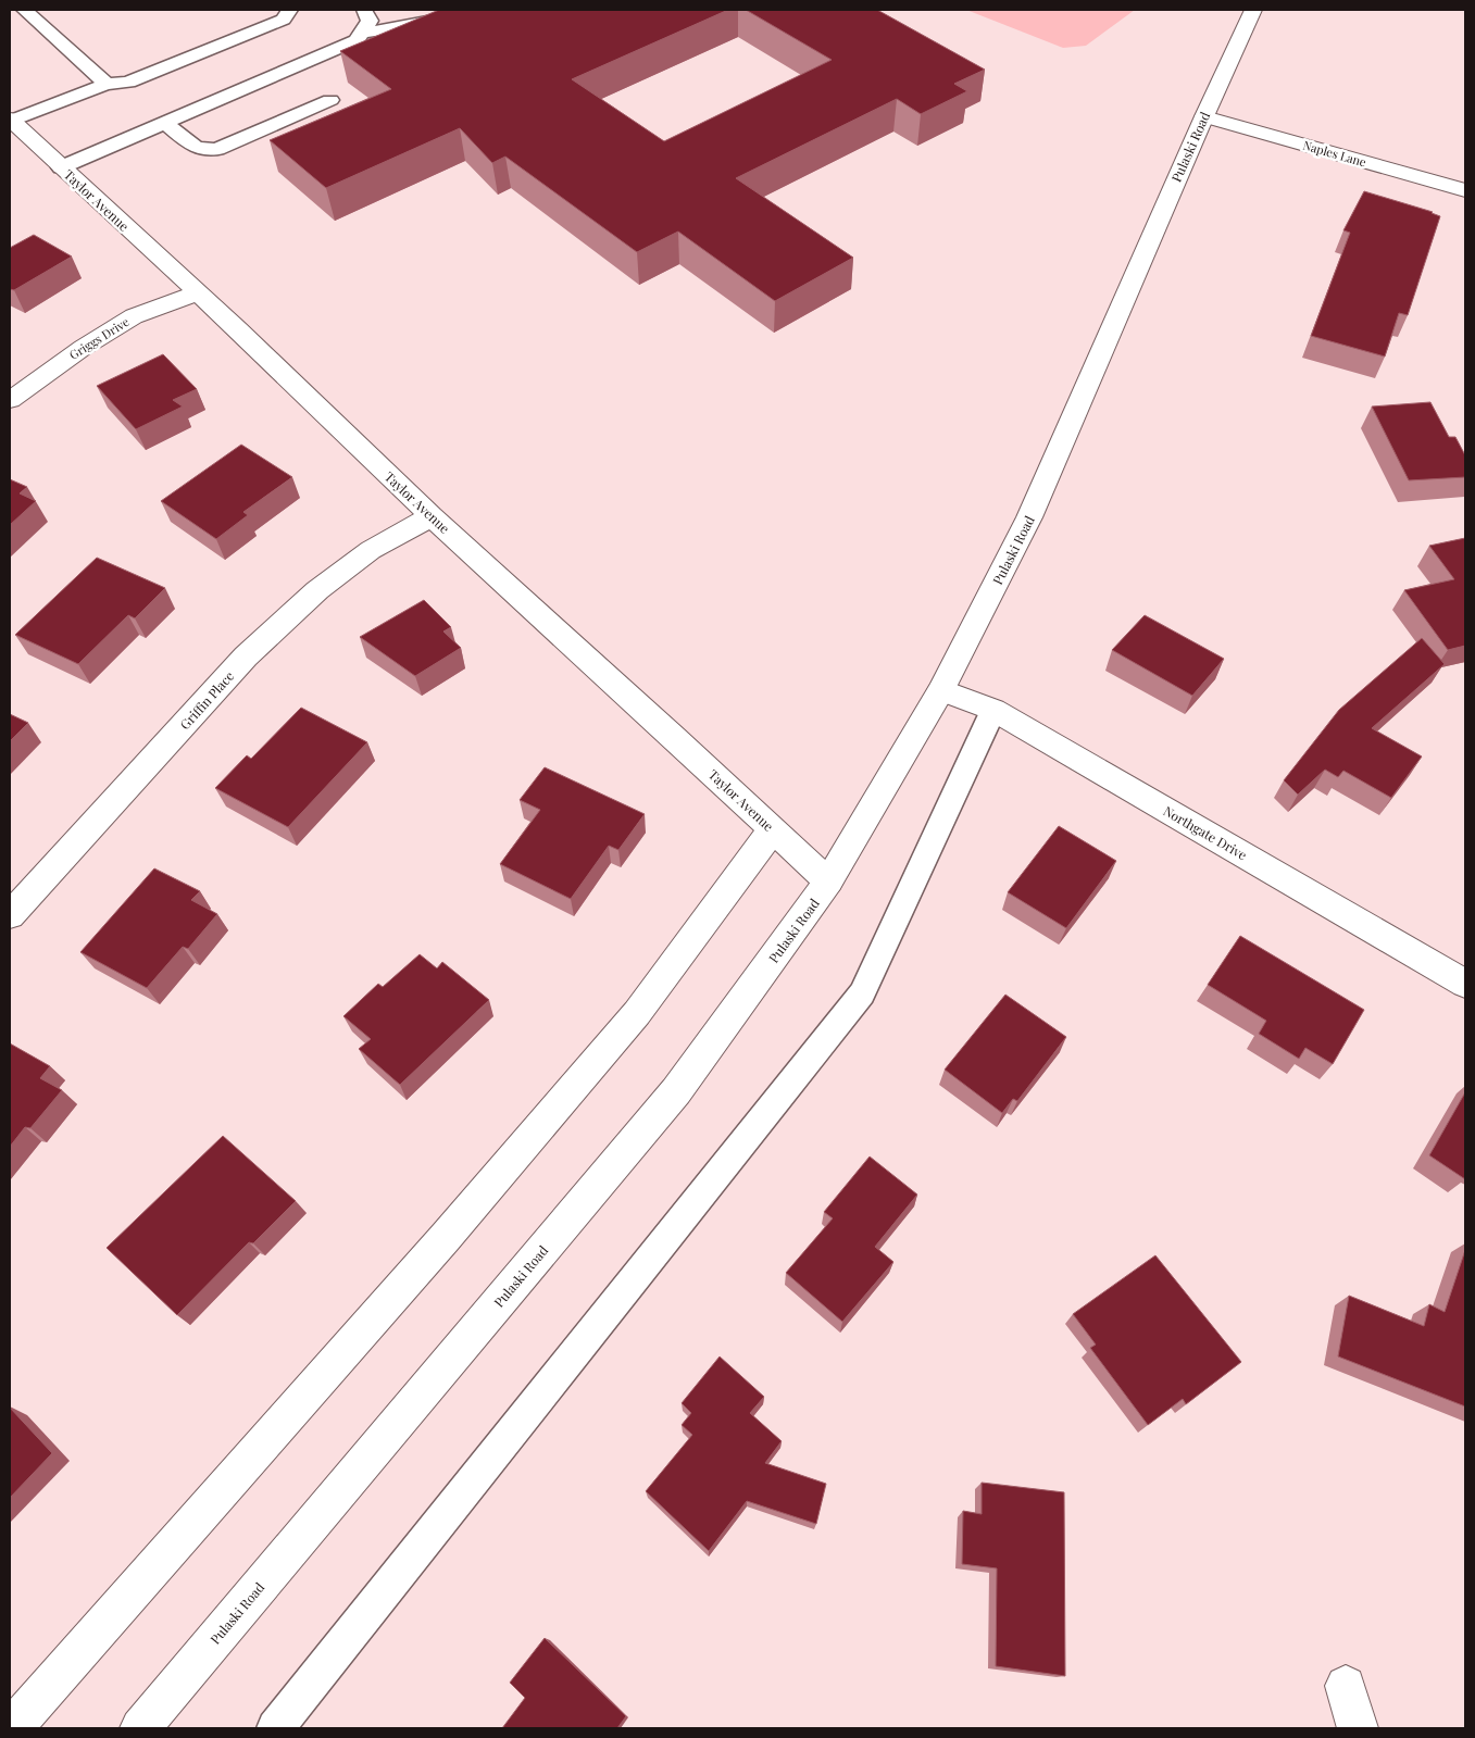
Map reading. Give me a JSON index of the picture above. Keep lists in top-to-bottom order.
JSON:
{
  "streets": {
    "street": [
      "Pulaski Road",
      "Naples Lane",
      "Taylor Avenue",
      "Griggs Drive",
      "Griffin Place",
      "Northgate Drive"
    ]
  },
  "crossings": [
    ["Pulaski Road", "Naples Lane"],
    ["Pulaski Road", "Taylor Avenue"],
    ["Pulaski Road", "Northgate Drive"],
    ["Taylor Avenue", "Griggs Drive"],
    ["Taylor Avenue", "Griffin Place"]
  ]
}
